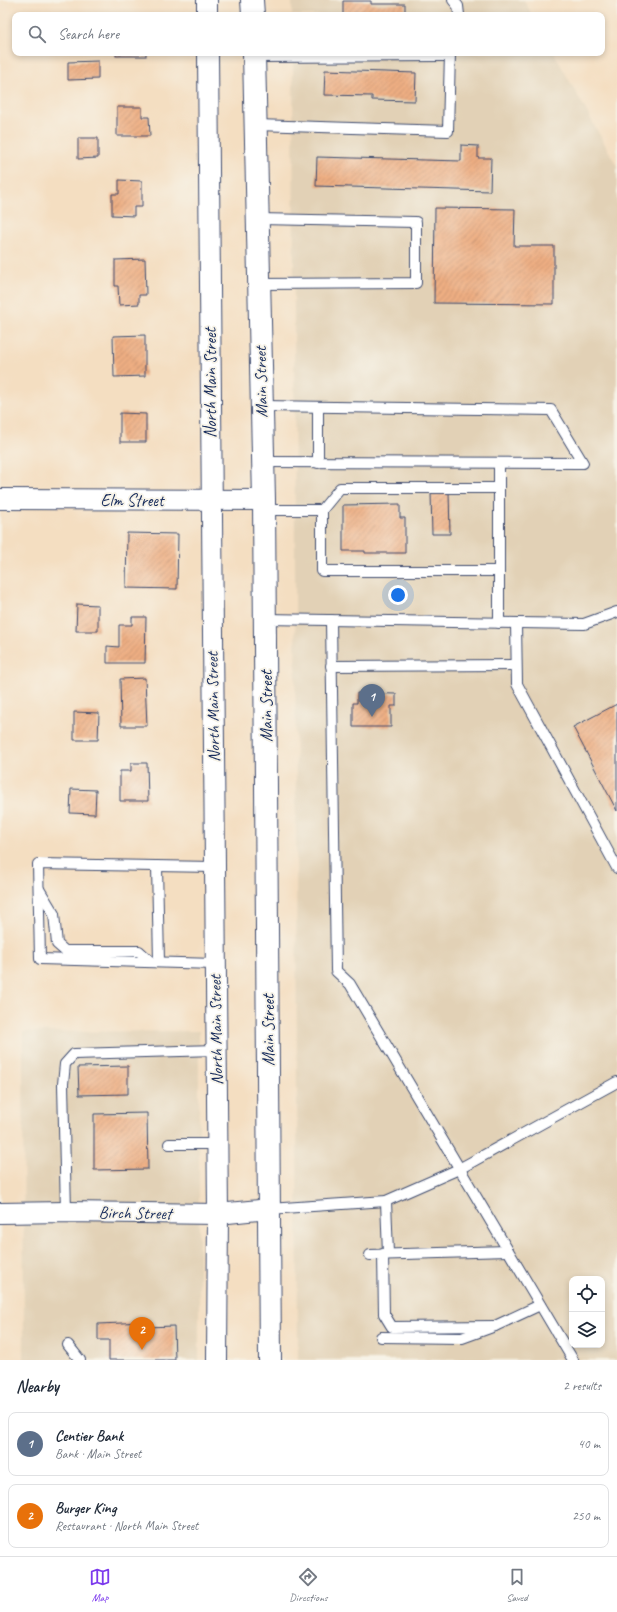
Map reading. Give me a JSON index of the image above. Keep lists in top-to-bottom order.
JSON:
{
  "streets": {
    "main road": ["Main Street"],
    "street": ["North Main Street", "Elm Street", "Birch Street"]
  },
  "crossings": [
    ["Main Street", "Elm Street"],
    ["Main Street", "Birch Street"],
    ["North Main Street", "Elm Street"],
    ["North Main Street", "Birch Street"]
  ],
  "page": {
    "search": "Search here",
    "pins": ["1", "2"],
    "heading": ["Nearby", "2 results"],
    "list": [
      {
        "mark": "1",
        "name": "Centier Bank",
        "note": "Bank · Main Street",
        "value": "40 m"
      },
      {
        "mark": "2",
        "name": "Burger King",
        "note": "Restaurant · North Main Street",
        "value": "250 m"
      }
    ],
    "nav": ["Map", "Directions", "Saved"]
  }
}
